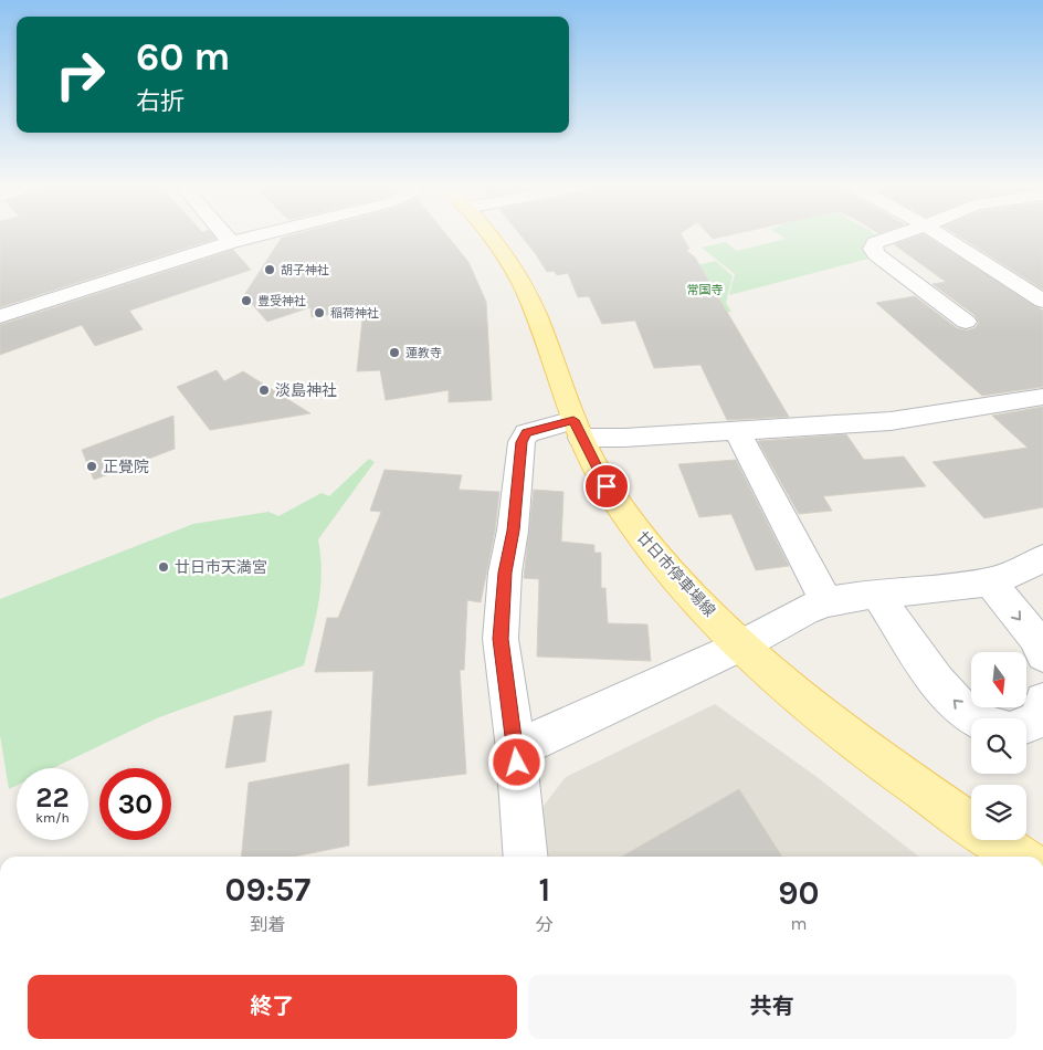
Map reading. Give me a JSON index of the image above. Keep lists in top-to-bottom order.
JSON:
{
  "streets": {
    "main road": ["廿日市停車場線"]
  },
  "parks": ["常国寺"],
  "places": [
    "胡子神社",
    "豊受神社",
    "稲荷神社",
    "蓮教寺",
    "淡島神社",
    "正覺院",
    "廿日市天満宮"
  ],
  "north": "bottom",
  "page": {
    "turn": ["60 m", "右折"],
    "speed": "22 km/h",
    "limit": "30",
    "eta": [
      "09:57",
      "到着",
      "1",
      "分",
      "90",
      "m"
    ],
    "buttons": ["終了", "共有"]
  }
}
